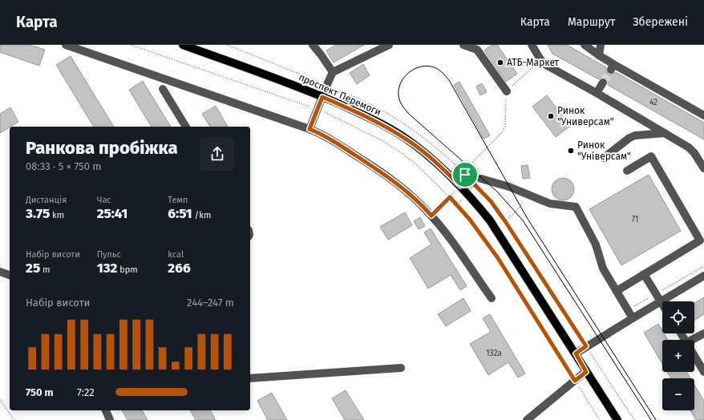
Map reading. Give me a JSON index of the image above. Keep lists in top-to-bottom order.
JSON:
{
  "streets": {
    "main road": ["проспект Перемоги"]
  },
  "places": ["АТБ-Маркет", "Ринок \"Универсам\"", "Ринок \"Універсам\""],
  "house_numbers": ["42", "71", "132а"],
  "page": {
    "header": "Карта",
    "nav": ["Карта", "Маршрут", "Збережені"],
    "heading": ["Ранкова пробіжка", "08:33 · 5 × 750 m"],
    "stats": [
      ["Дистанція", "3.75 km"],
      ["Час", "25:41"],
      ["Темп", "6:51 /km"],
      ["Набір висоти", "25 m"],
      ["Пульс", "132 bpm"],
      ["kcal", "266"]
    ],
    "chart": ["Набір висоти", "244–247 m"],
    "map_buttons": ["+", "−"],
    "list": [
      {
        "name": "750 m",
        "note": "7:22"
      }
    ]
  }
}
